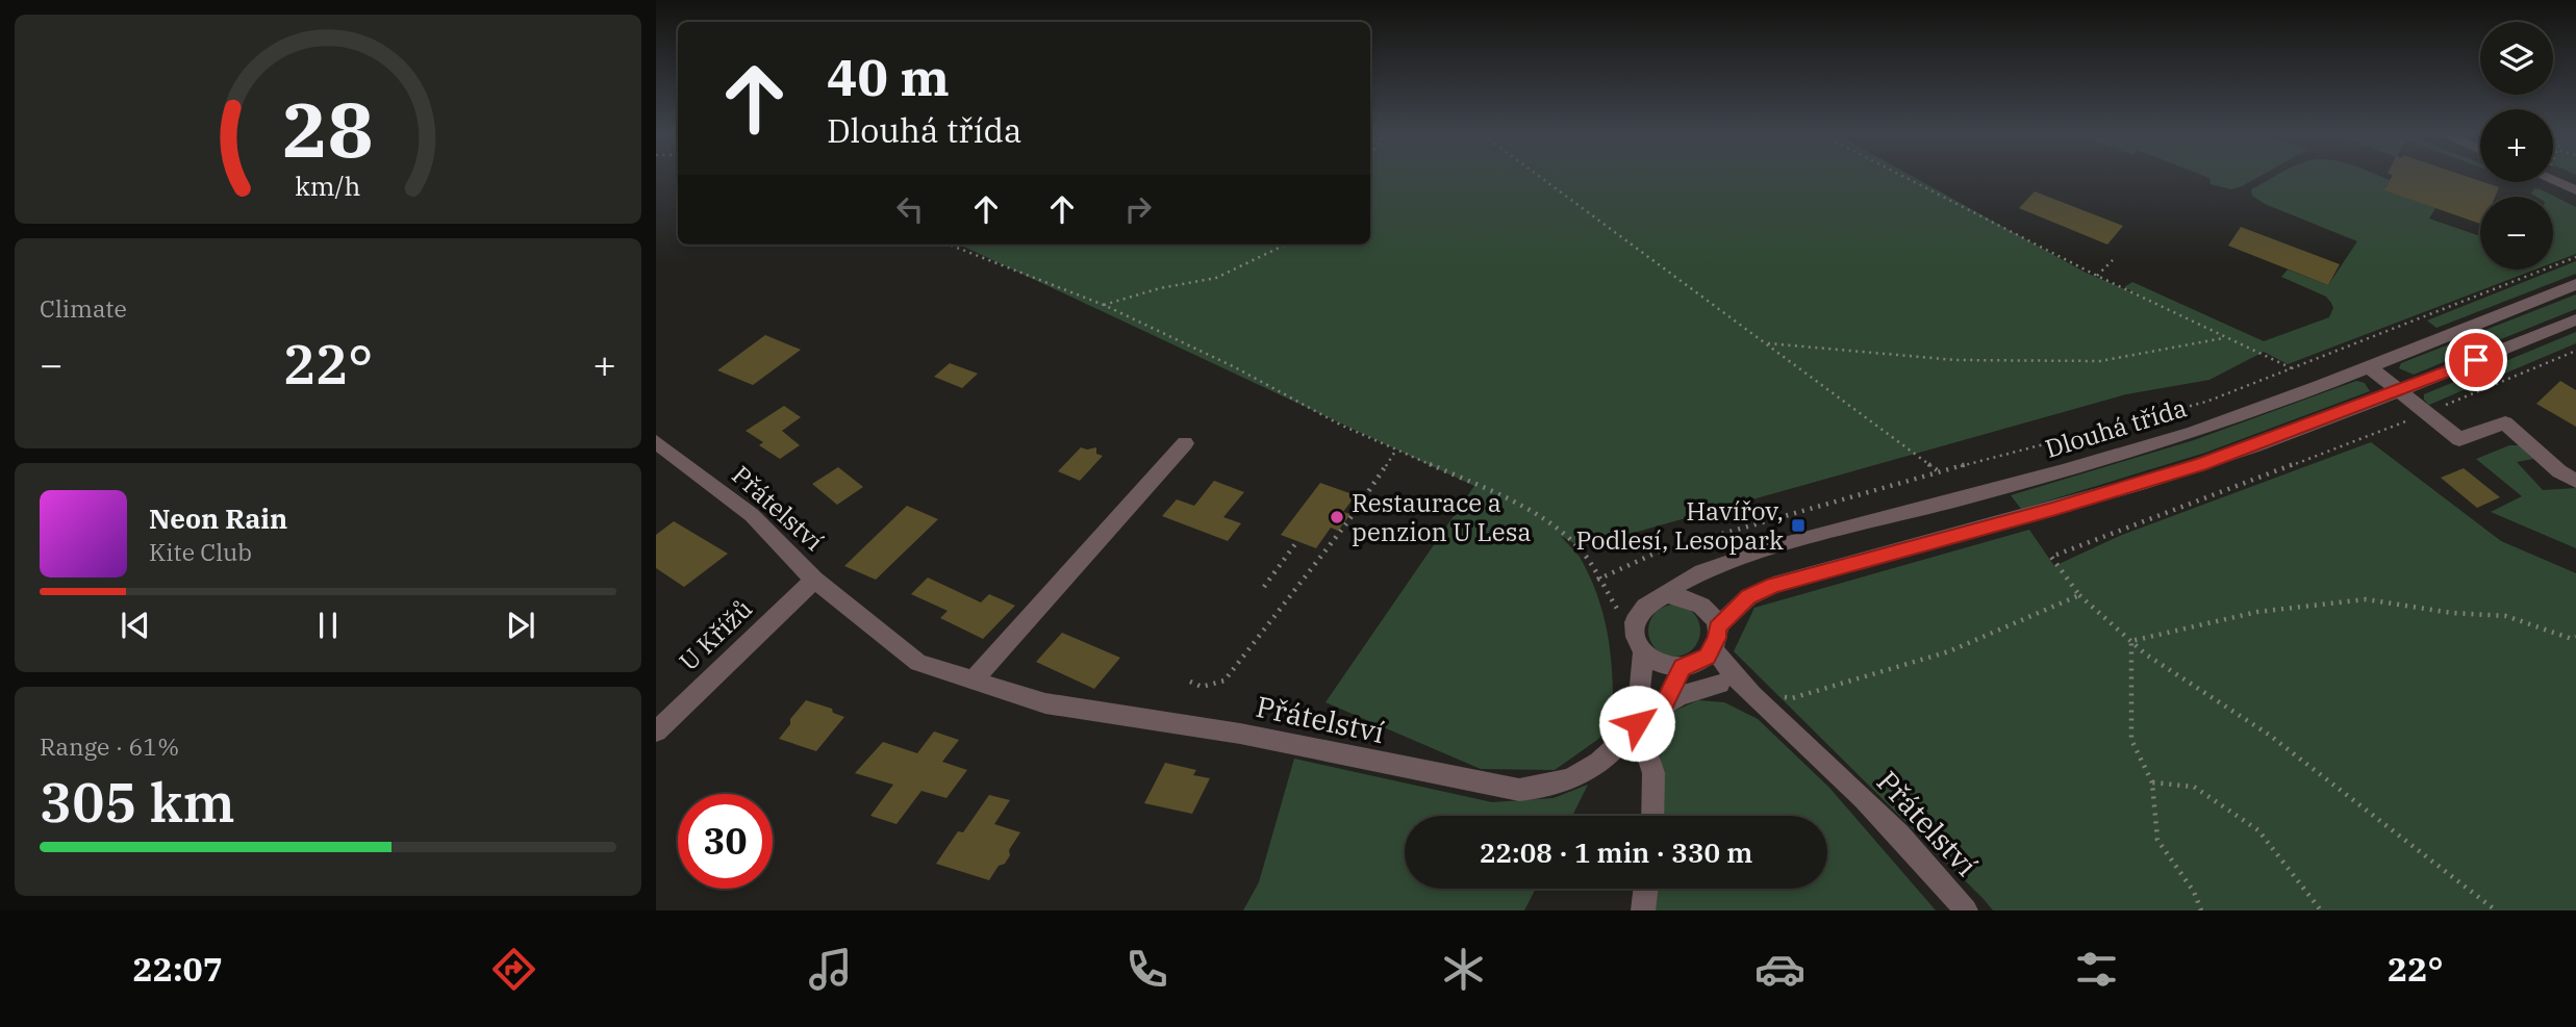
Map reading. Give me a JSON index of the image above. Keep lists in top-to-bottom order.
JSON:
{
  "streets": {
    "street": ["Dlouhá třída", "Přátelství", "U Křížů"]
  },
  "crossings": [
    ["Dlouhá třída", "Přátelství"],
    ["Přátelství", "U Křížů"]
  ],
  "places": {
    "other": ["Restaurace a penzion U Lesa"],
    "transit": ["Havířov, Podlesí, Lesopark"]
  },
  "page": {
    "map_buttons": ["+", "−"],
    "turn": ["40 m", "Dlouhá třída"],
    "tile": [
      "Climate",
      ["Range · 61%", "305 km"]
    ],
    "heat": ["−", "22°", "+"],
    "song": ["Neon Rain", "Kite Club"],
    "limit": "30",
    "trip": "22:08 · 1 min · 330 m",
    "tabs": ["22:07", "22°"],
    "gauge": ["28", "km/h"]
  }
}
